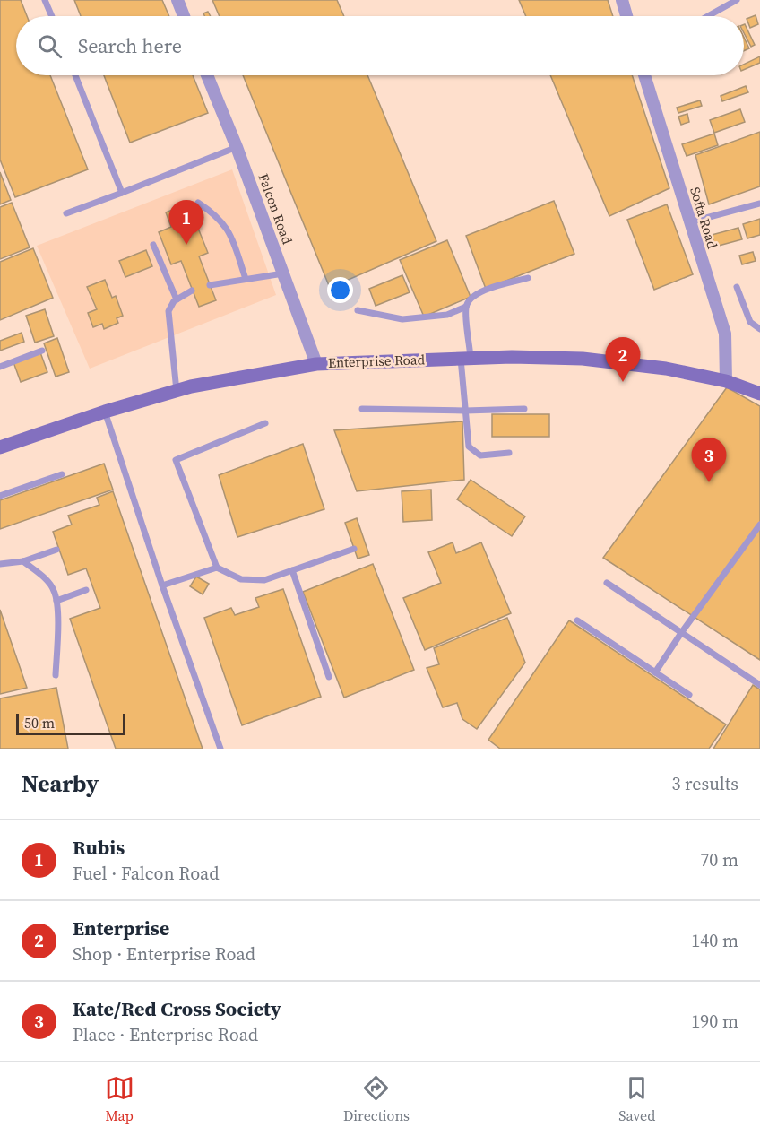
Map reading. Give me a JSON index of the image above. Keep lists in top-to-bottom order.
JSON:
{
  "streets": {
    "main road": ["Enterprise Road"],
    "street": ["Falcon Road", "Softa Road"]
  },
  "crossings": [
    ["Falcon Road", "Enterprise Road"],
    ["Softa Road", "Enterprise Road"]
  ],
  "scale_bar": "50 m",
  "page": {
    "search": "Search here",
    "pins": ["1", "2", "3"],
    "scale": "50 m",
    "heading": ["Nearby", "3 results"],
    "list": [
      {
        "mark": "1",
        "name": "Rubis",
        "note": "Fuel · Falcon Road",
        "value": "70 m"
      },
      {
        "mark": "2",
        "name": "Enterprise",
        "note": "Shop · Enterprise Road",
        "value": "140 m"
      },
      {
        "mark": "3",
        "name": "Kate/Red Cross Society",
        "note": "Place · Enterprise Road",
        "value": "190 m"
      }
    ],
    "nav": ["Map", "Directions", "Saved"]
  }
}
